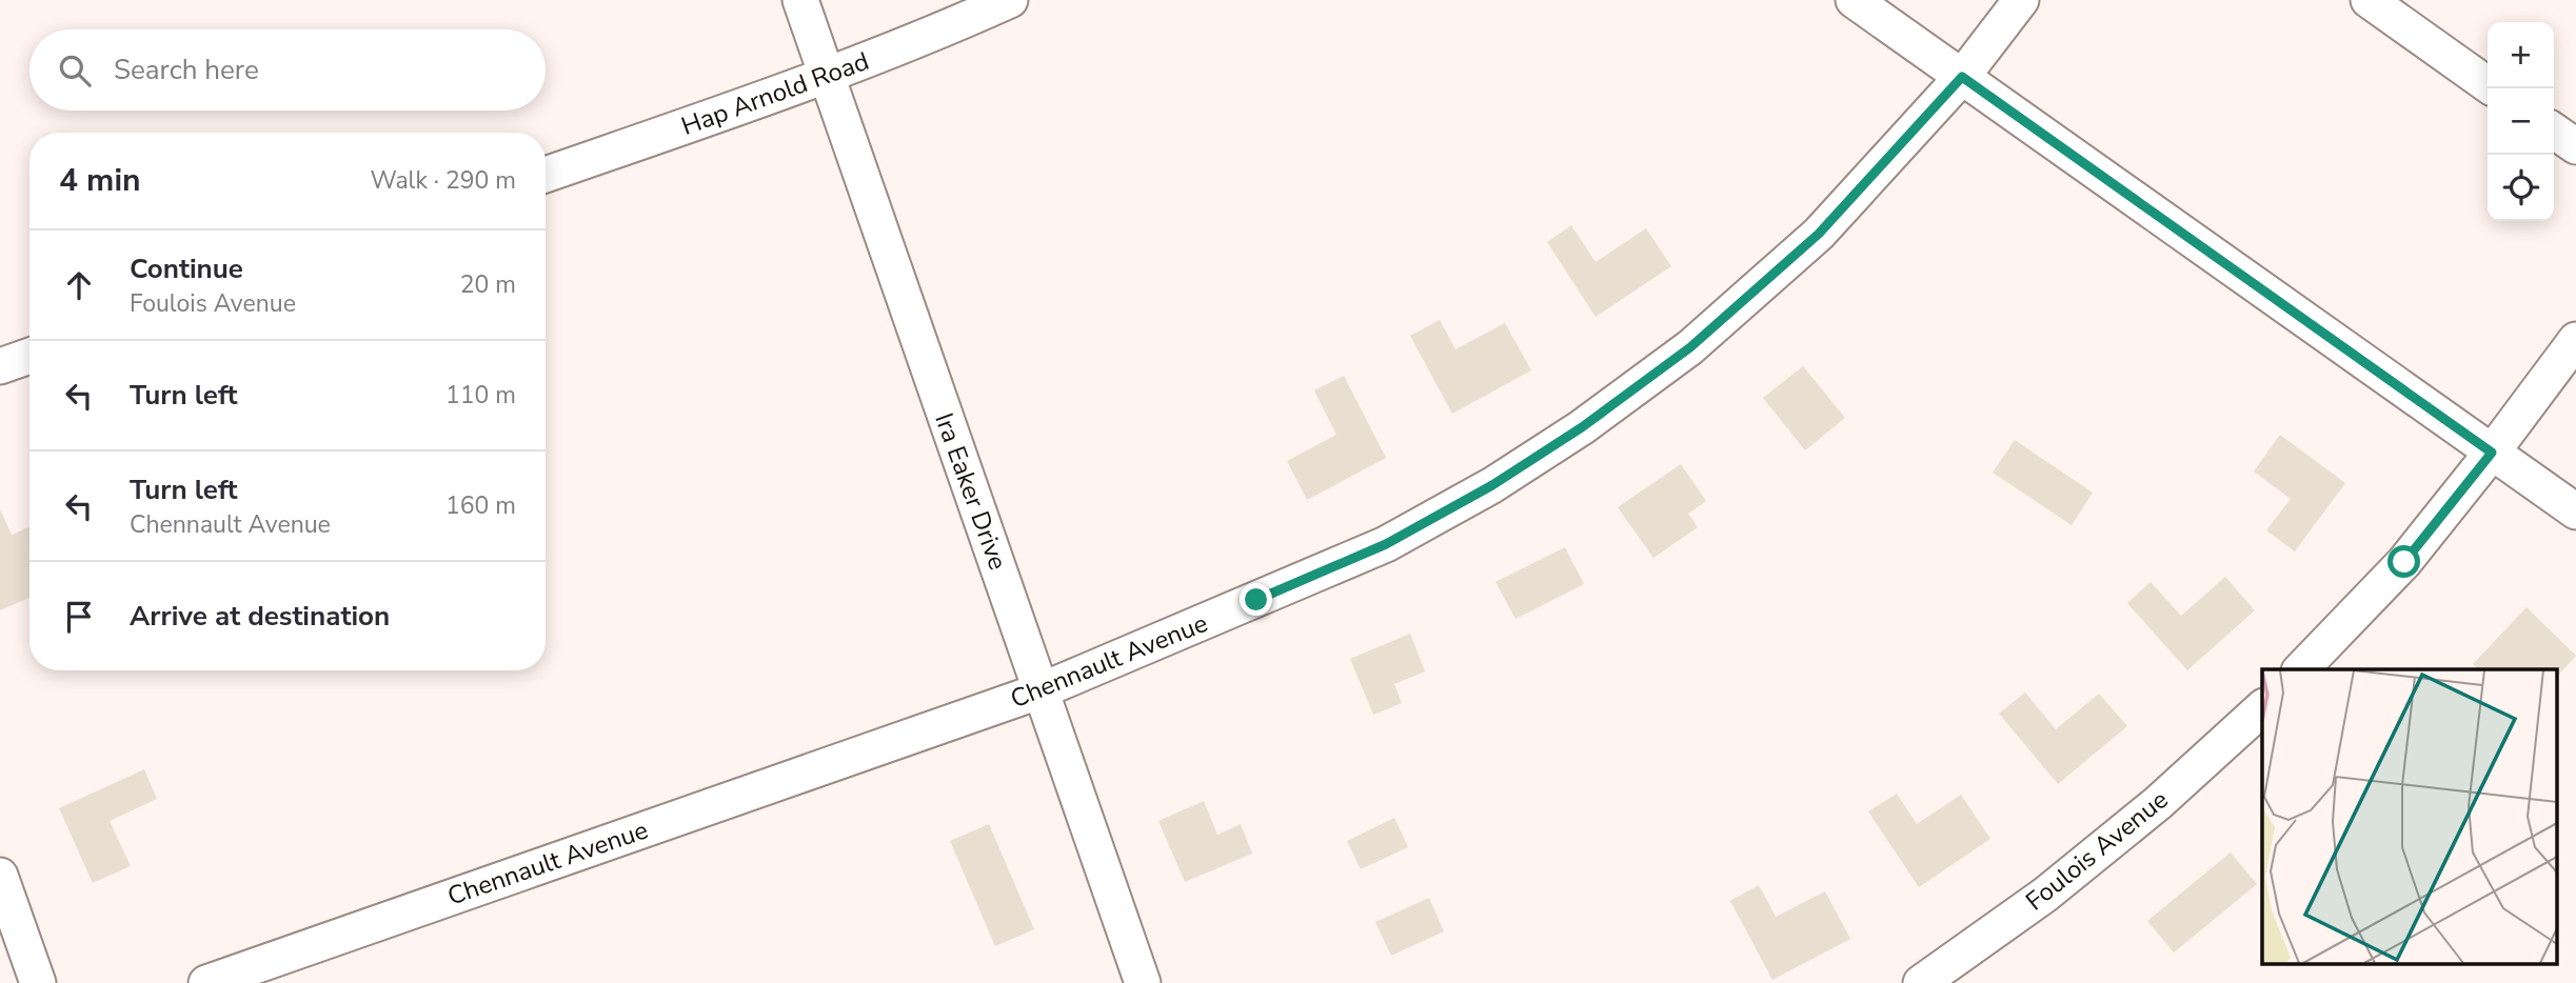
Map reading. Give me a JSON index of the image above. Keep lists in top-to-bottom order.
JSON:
{
  "streets": {
    "street": [
      "Hap Arnold Road",
      "Ira Eaker Drive",
      "Chennault Avenue",
      "Foulois Avenue"
    ]
  },
  "crossings": [
    ["Hap Arnold Road", "Ira Eaker Drive"],
    ["Ira Eaker Drive", "Chennault Avenue"]
  ],
  "page": {
    "map_buttons": ["+", "−"],
    "search": "Search here",
    "heading": ["4 min", "Walk · 290 m"],
    "list": [
      ["Continue", "Foulois Avenue", "20 m"],
      ["Turn left", "110 m"],
      ["Turn left", "Chennault Avenue", "160 m"],
      "Arrive at destination"
    ]
  }
}
